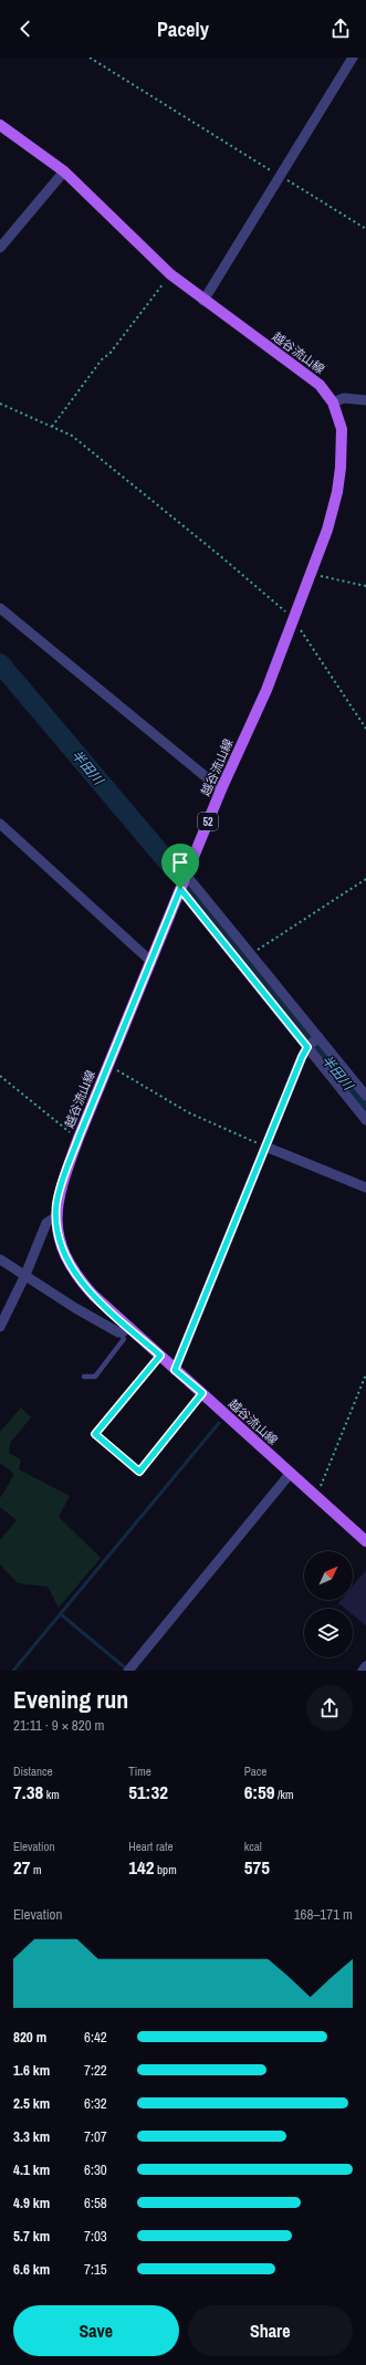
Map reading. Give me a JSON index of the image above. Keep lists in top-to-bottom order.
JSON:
{
  "streets": {
    "main road": ["越谷流山線", "52"]
  },
  "water": ["半田川"],
  "north": "top right",
  "page": {
    "header": "Pacely",
    "heading": ["Evening run", "21:11 · 9 × 820 m"],
    "stats": [
      ["Distance", "7.38 km"],
      ["Time", "51:32"],
      ["Pace", "6:59 /km"],
      ["Elevation", "27 m"],
      ["Heart rate", "142 bpm"],
      ["kcal", "575"]
    ],
    "chart": ["Elevation", "168–171 m"],
    "list": [
      {
        "name": "820 m",
        "note": "6:42"
      },
      {
        "name": "1.6 km",
        "note": "7:22"
      },
      {
        "name": "2.5 km",
        "note": "6:32"
      },
      {
        "name": "3.3 km",
        "note": "7:07"
      },
      {
        "name": "4.1 km",
        "note": "6:30"
      },
      {
        "name": "4.9 km",
        "note": "6:58"
      },
      {
        "name": "5.7 km",
        "note": "7:03"
      },
      {
        "name": "6.6 km",
        "note": "7:15"
      }
    ],
    "buttons": ["Save", "Share"]
  }
}
